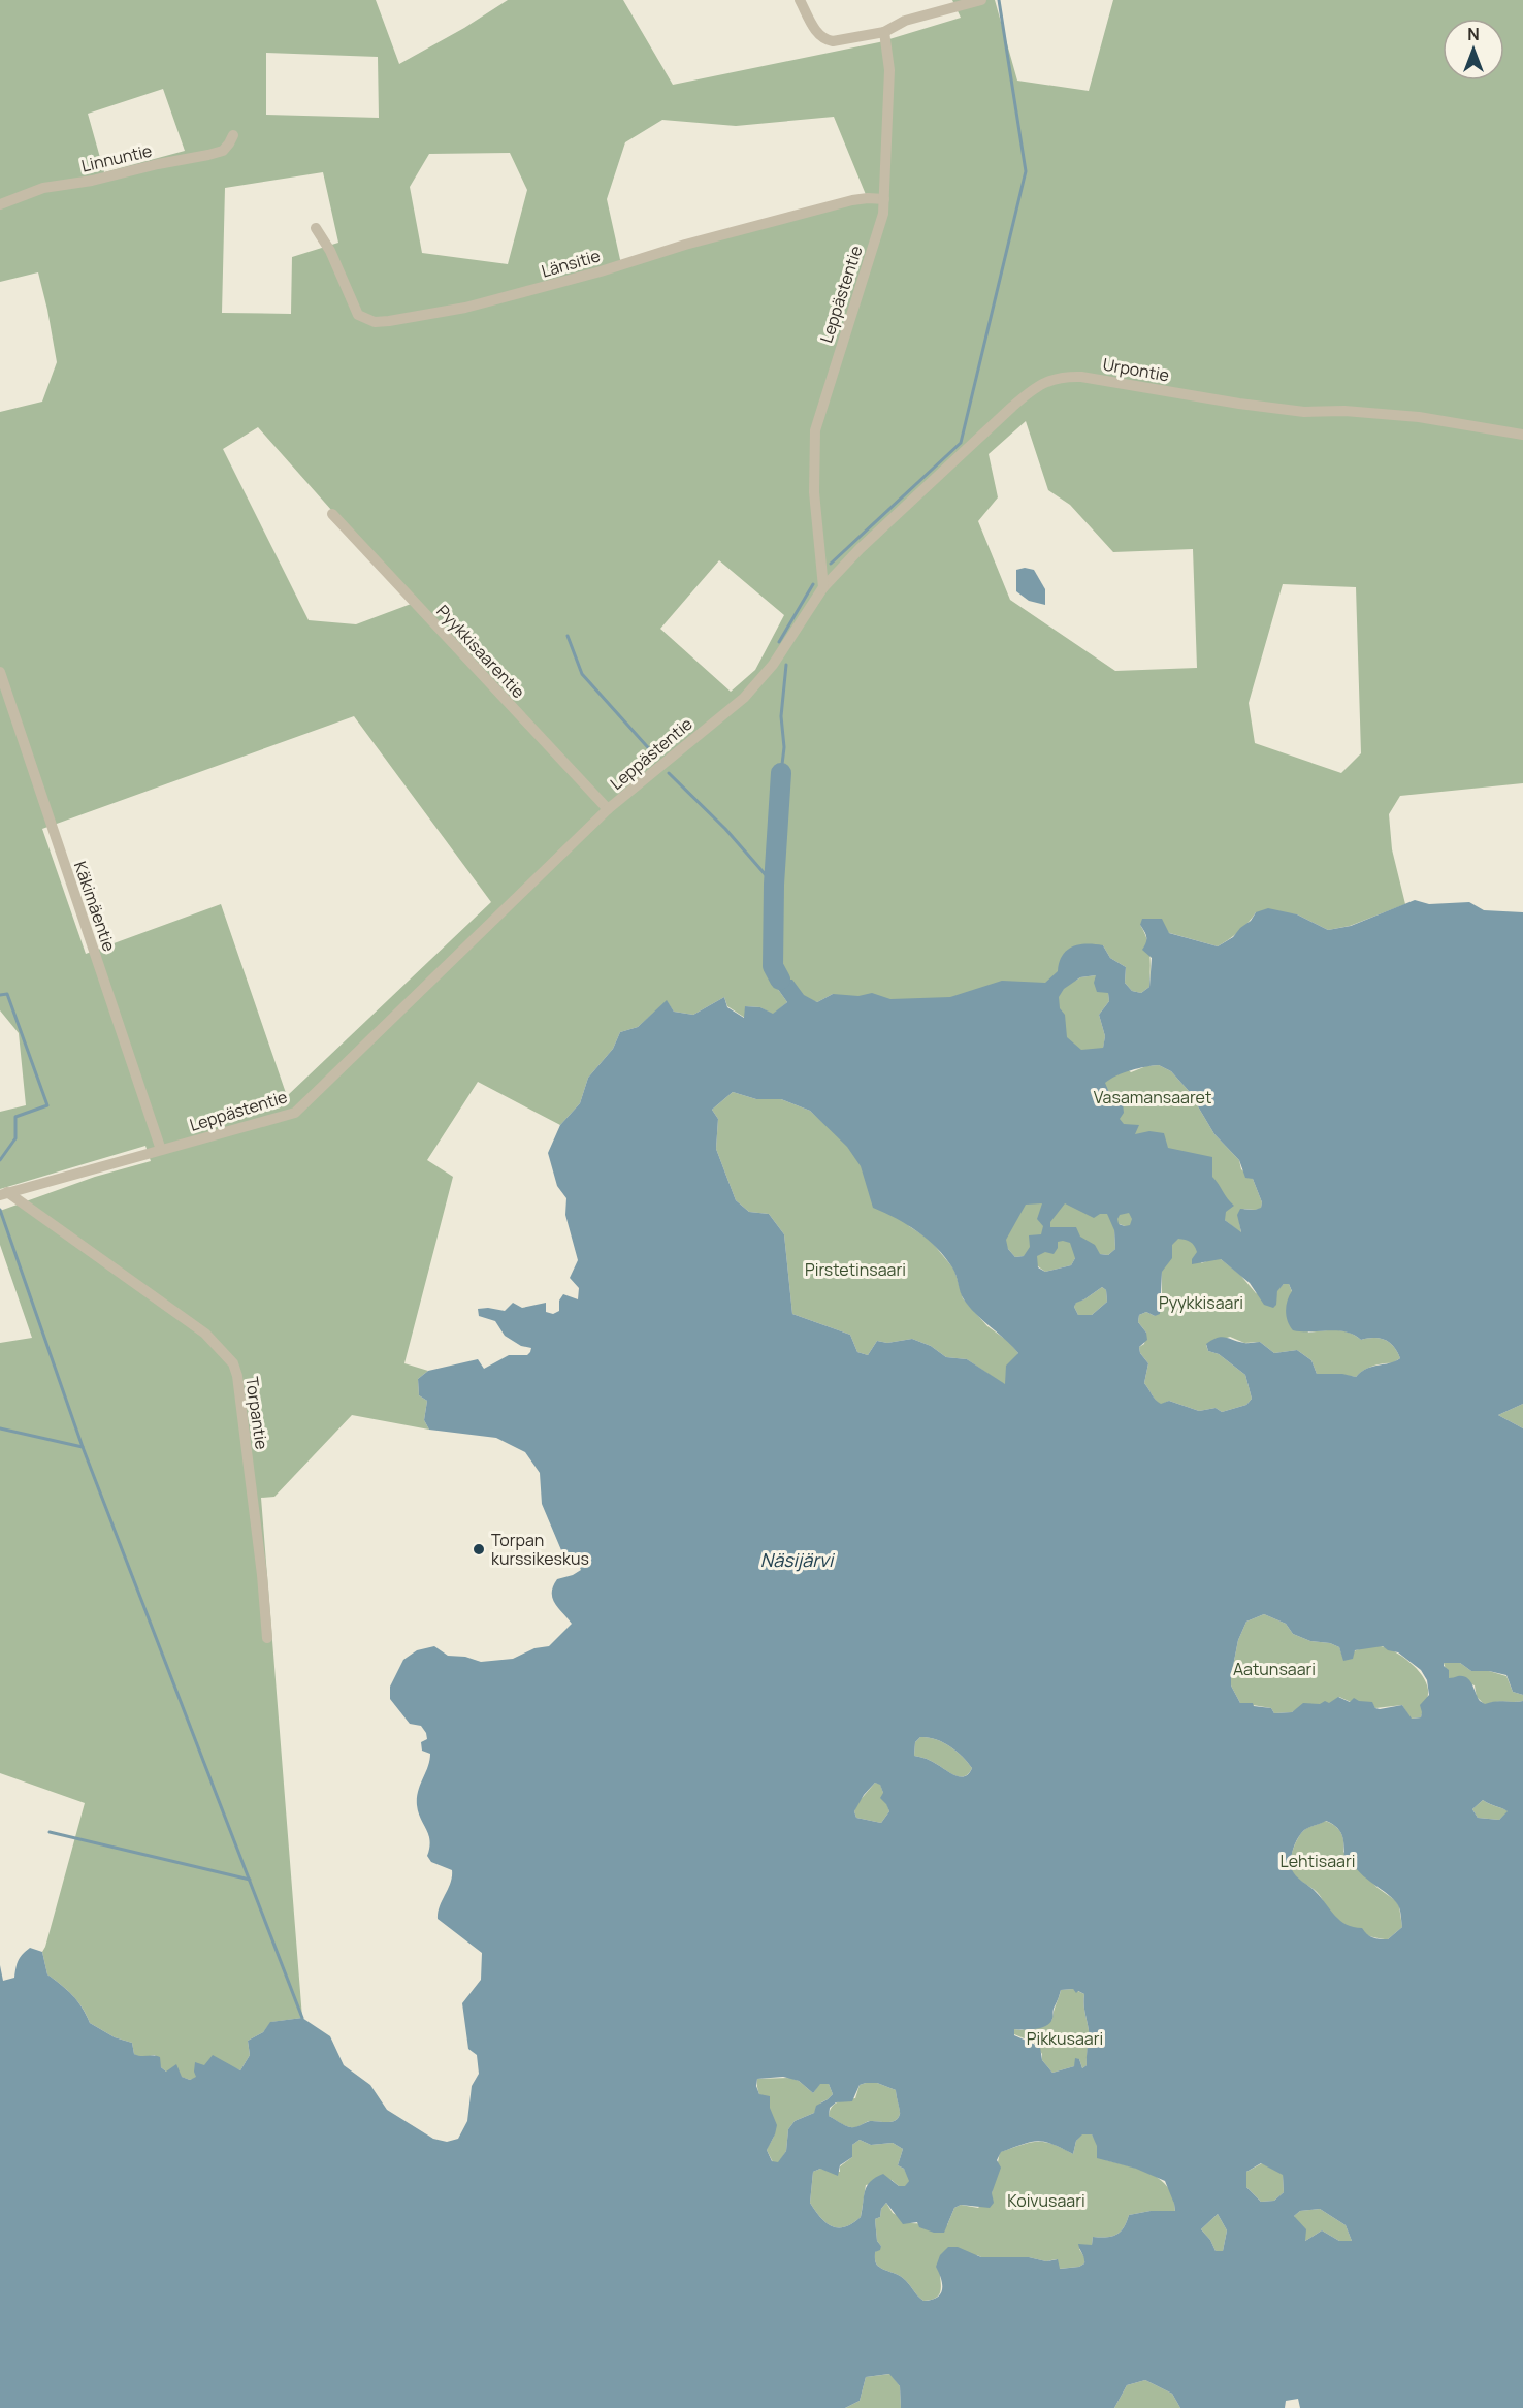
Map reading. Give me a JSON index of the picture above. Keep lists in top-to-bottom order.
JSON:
{
  "streets": {
    "street": [
      "Linnuntie",
      "Länsitie",
      "Leppästentie",
      "Urpontie",
      "Pyykkisaarentie",
      "Käkimäentie",
      "Torpantie"
    ]
  },
  "crossings": [
    ["Länsitie", "Leppästentie"],
    ["Leppästentie", "Urpontie"],
    ["Leppästentie", "Pyykkisaarentie"],
    ["Leppästentie", "Käkimäentie"],
    ["Leppästentie", "Torpantie"]
  ],
  "water": ["Näsijärvi"],
  "parks": [
    "Vasamansaaret",
    "Pirstetinsaari",
    "Pyykkisaari",
    "Aatunsaari",
    "Lehtisaari",
    "Pikkusaari",
    "Koivusaari"
  ],
  "places": ["Torpan kurssikeskus"],
  "north": "top"
}
